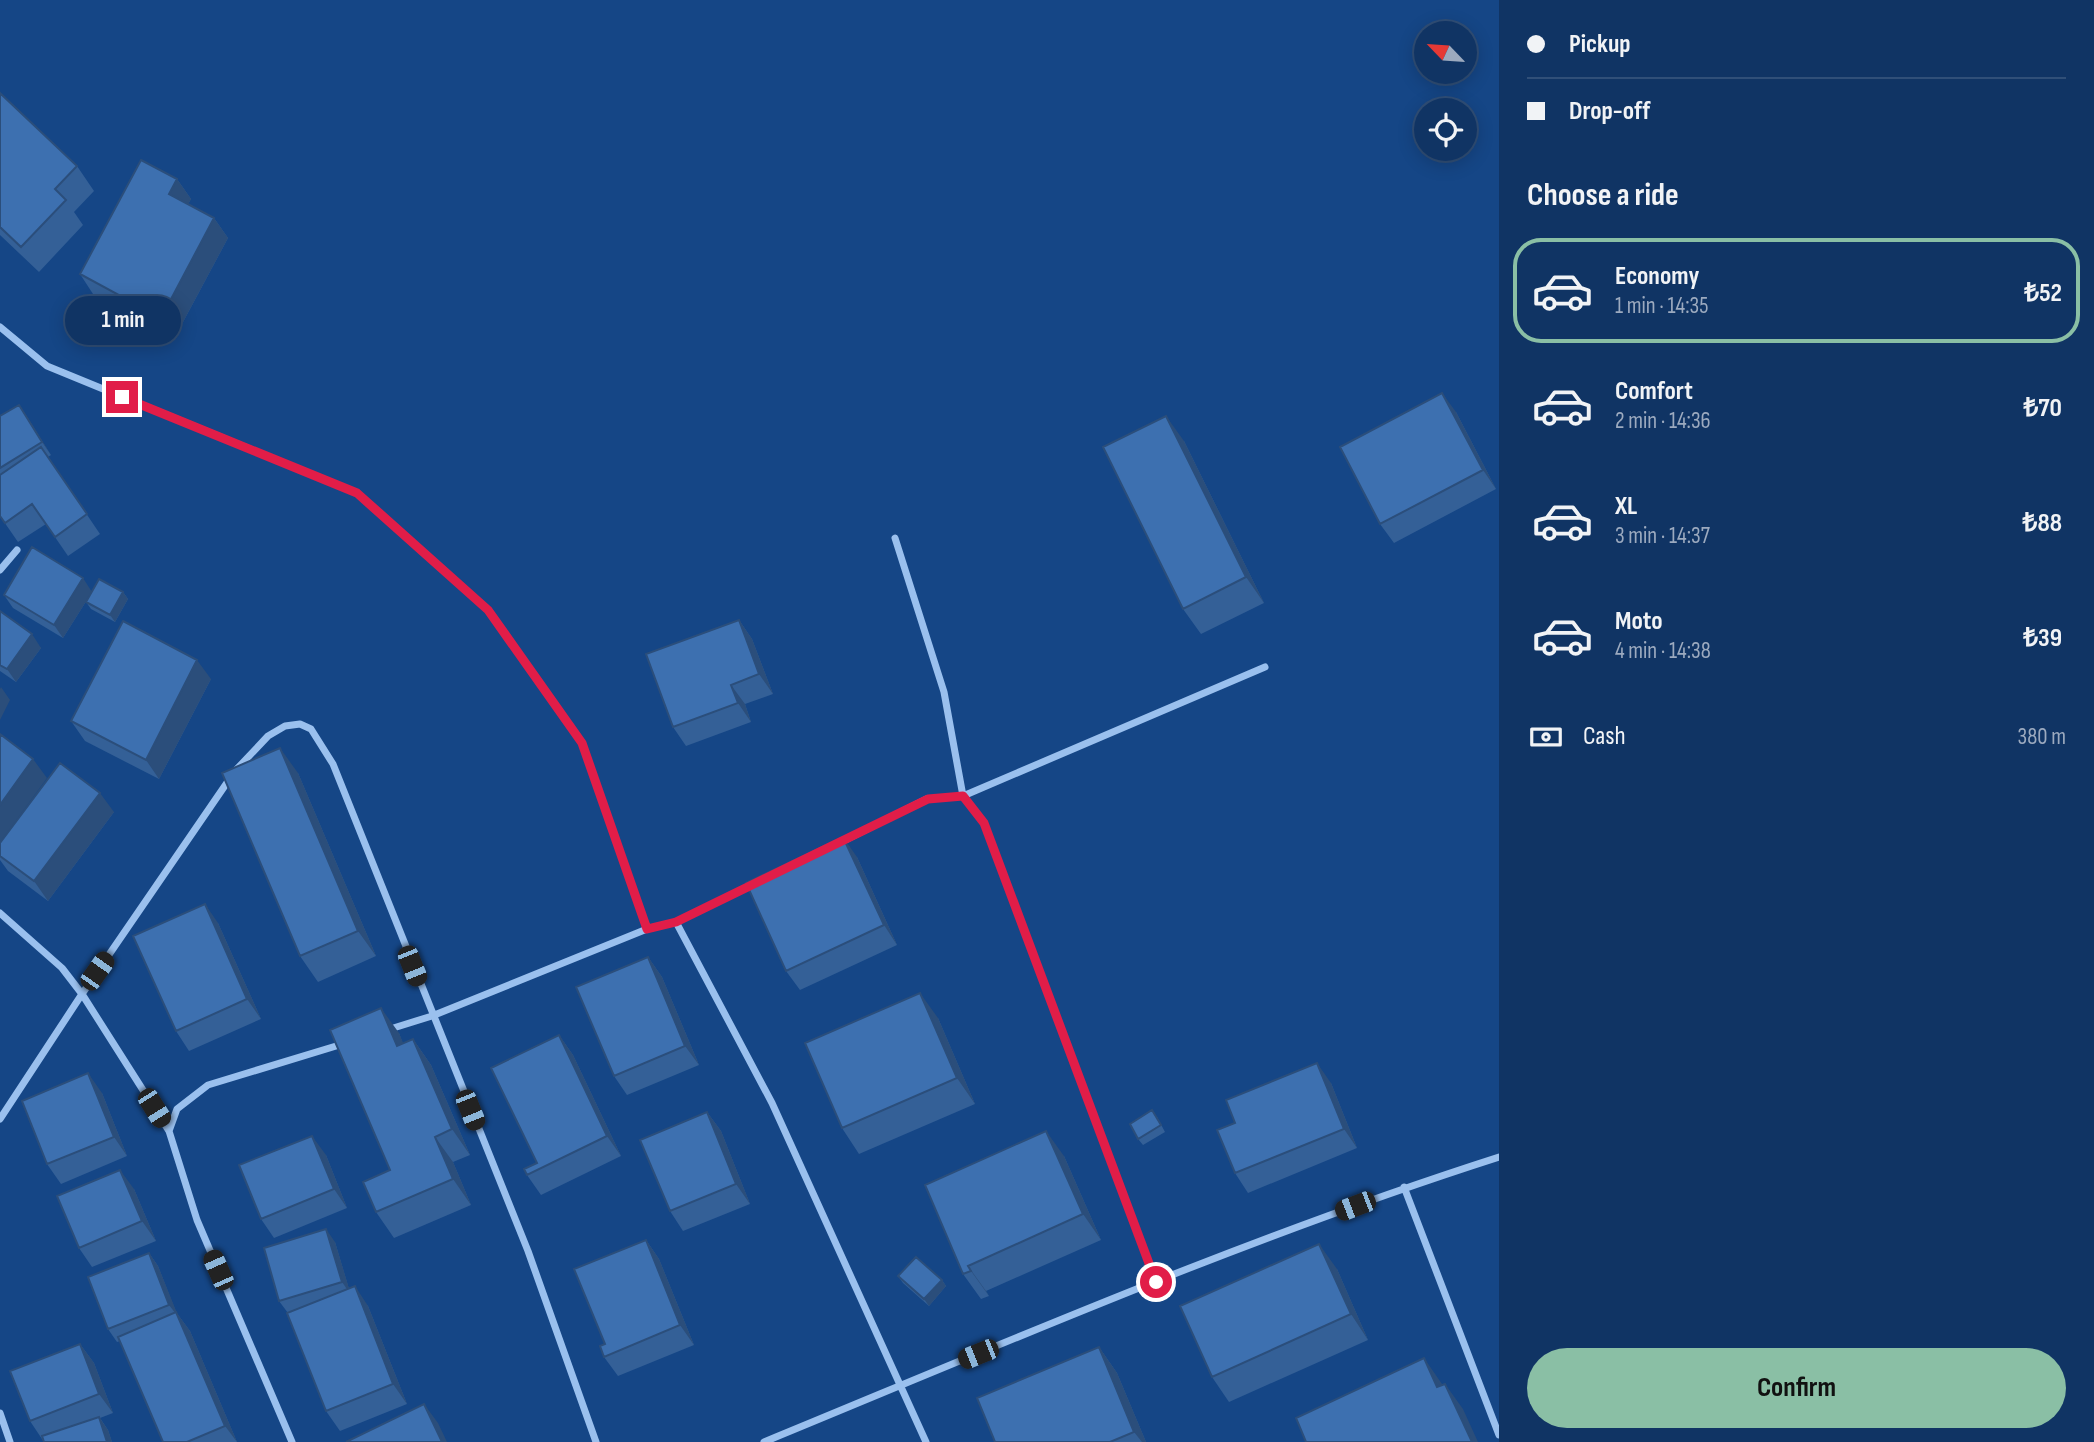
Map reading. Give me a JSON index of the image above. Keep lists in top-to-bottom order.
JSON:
{
  "north": "top left",
  "page": {
    "banner": ["Pickup", "Drop-off"],
    "heading": "Choose a ride",
    "list": [
      {
        "name": "Economy",
        "note": "1 min · 14:35",
        "value": "₺52"
      },
      {
        "name": "Comfort",
        "note": "2 min · 14:36",
        "value": "₺70"
      },
      {
        "name": "XL",
        "note": "3 min · 14:37",
        "value": "₺88"
      },
      {
        "name": "Moto",
        "note": "4 min · 14:38",
        "value": "₺39"
      }
    ],
    "bubble": "1 min",
    "pay": ["Cash", "380 m"],
    "buttons": "Confirm"
  }
}
